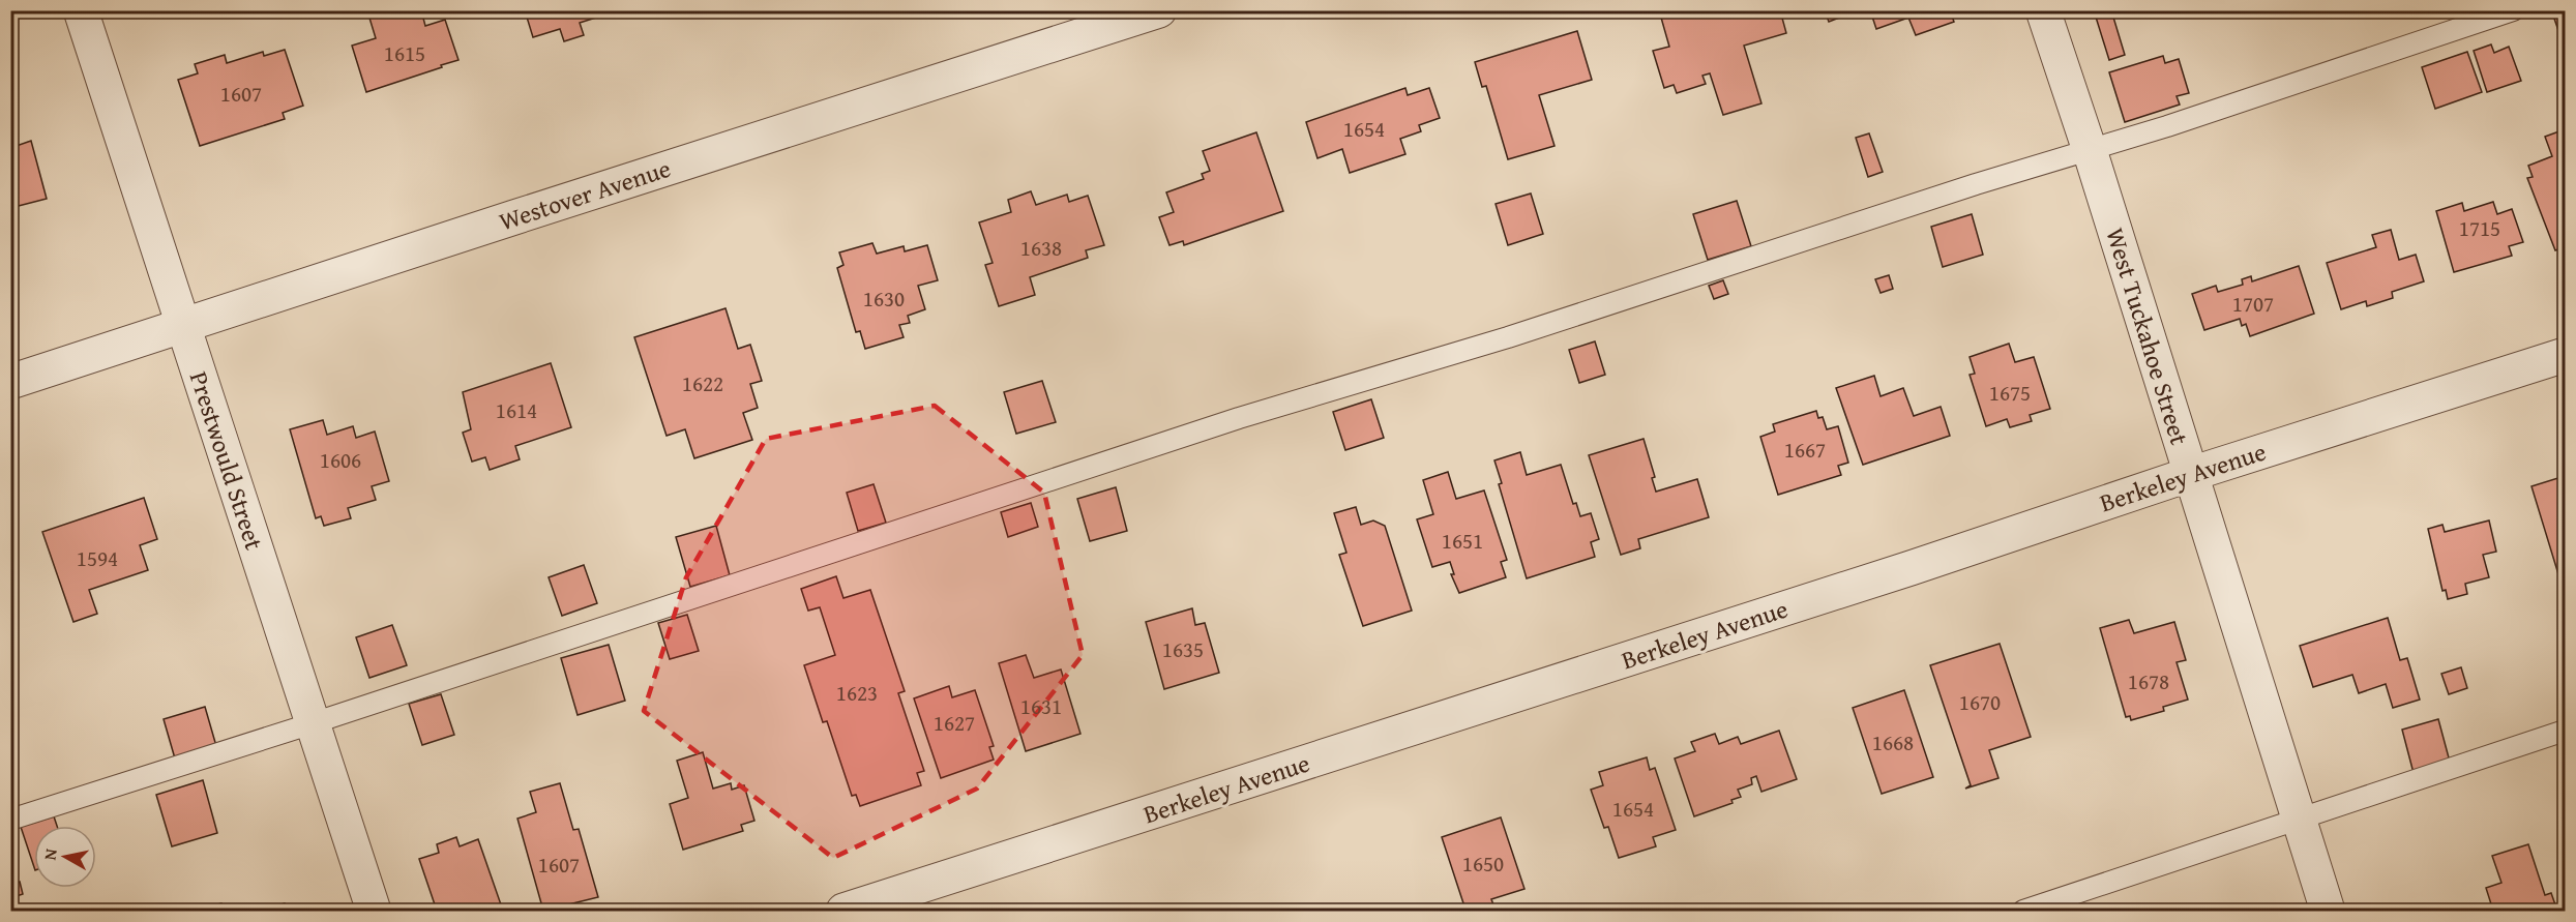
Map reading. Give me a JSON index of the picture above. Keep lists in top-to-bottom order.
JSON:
{
  "streets": {
    "street": [
      "Westover Avenue",
      "West Tuckahoe Street",
      "Prestwould Street",
      "Berkeley Avenue"
    ]
  },
  "crossings": [
    ["Westover Avenue", "Prestwould Street"],
    ["West Tuckahoe Street", "Berkeley Avenue"]
  ],
  "house_numbers": [
    "1615",
    "1607",
    "1654",
    "1715",
    "1638",
    "1630",
    "1707",
    "1622",
    "1675",
    "1614",
    "1667",
    "1606",
    "1651",
    "1594",
    "1635",
    "1678",
    "1623",
    "1670",
    "1631",
    "1627",
    "1668",
    "1654",
    "1650",
    "1607"
  ],
  "north": "left"
}
